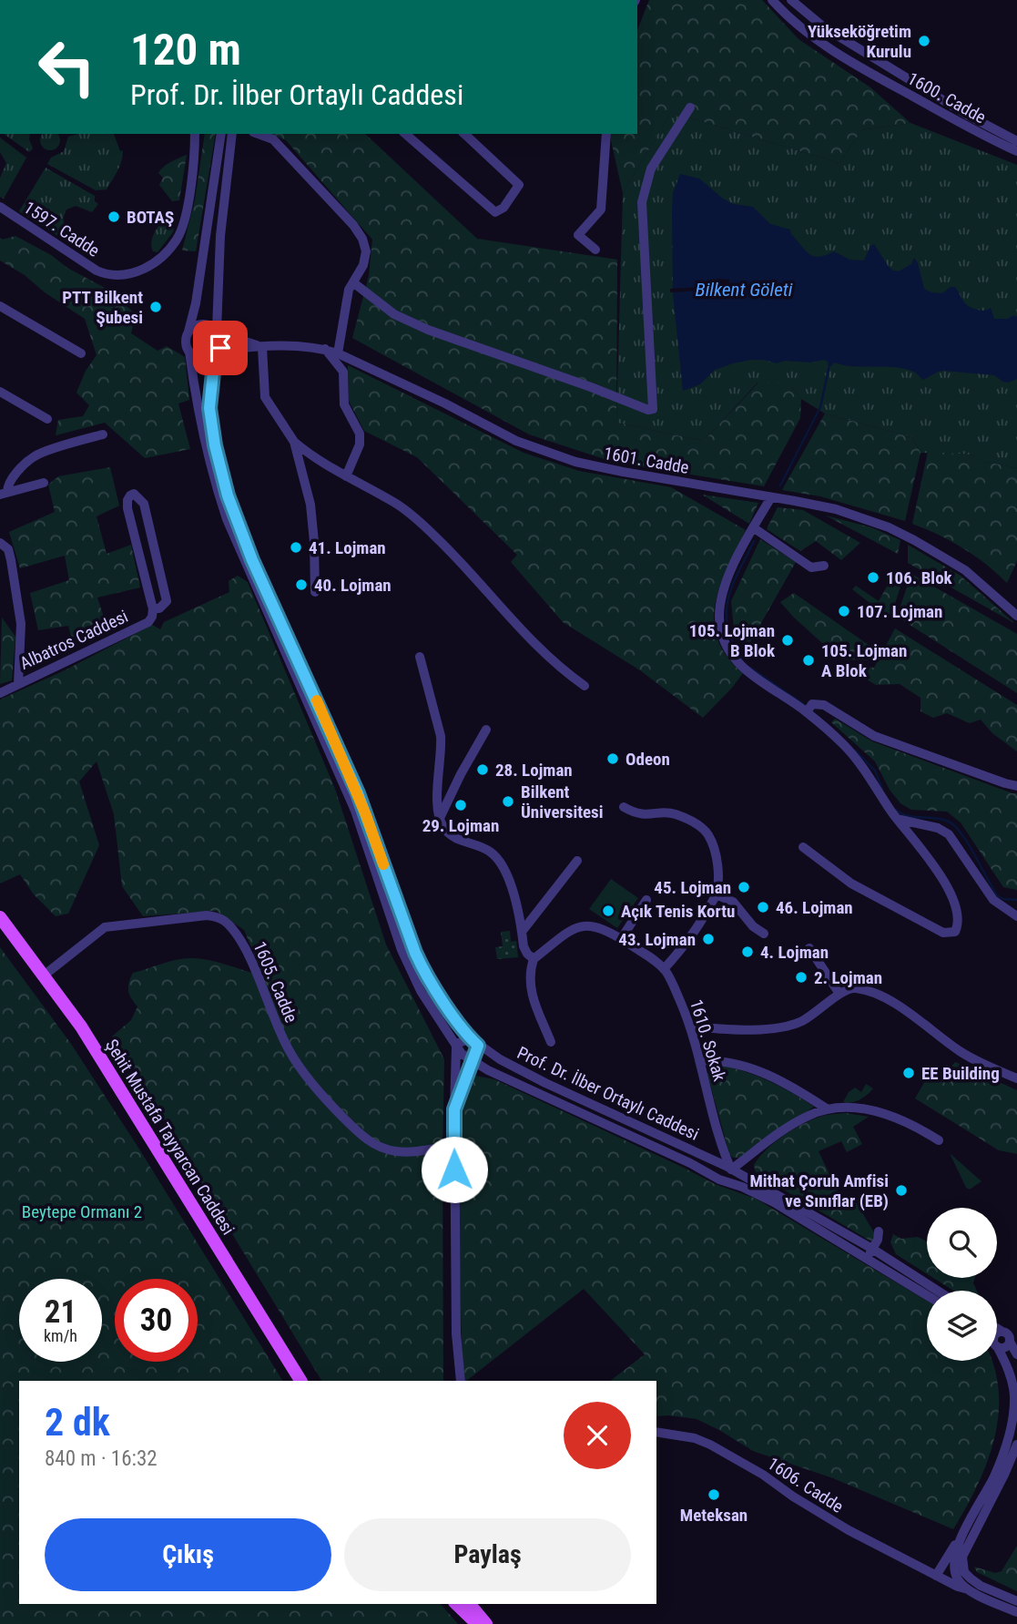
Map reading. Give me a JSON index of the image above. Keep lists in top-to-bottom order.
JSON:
{
  "streets": {
    "main road": ["Şehit Mustafa Tayyarcan Caddesi"],
    "street": [
      "1600. Cadde",
      "1597. Cadde",
      "1601. Cadde",
      "Albatros Caddesi",
      "1605. Cadde",
      "1610. Sokak",
      "Prof. Dr. İlber Ortaylı Caddesi",
      "1606. Cadde"
    ]
  },
  "crossings": [
    ["1601. Cadde", "Prof. Dr. İlber Ortaylı Caddesi"],
    ["1605. Cadde", "Şehit Mustafa Tayyarcan Caddesi"],
    ["1610. Sokak", "Prof. Dr. İlber Ortaylı Caddesi"]
  ],
  "water": ["Bilkent Göleti"],
  "parks": ["Beytepe Ormanı 2"],
  "places": [
    "Yükseköğretim Kurulu",
    "BOTAŞ",
    "PTT Bilkent Şubesi",
    "41. Lojman",
    "106. Blok",
    "40. Lojman",
    "107. Lojman",
    "105. Lojman B Blok",
    "105. Lojman A Blok",
    "Odeon",
    "28. Lojman",
    "Bilkent Üniversitesi",
    "29. Lojman",
    "45. Lojman",
    "46. Lojman",
    "Açık Tenis Kortu",
    "43. Lojman",
    "4. Lojman",
    "2. Lojman",
    "EE Building",
    "Mithat Çoruh Amfisi ve Sınıflar (EB)",
    "Meteksan"
  ],
  "page": {
    "turn": ["120 m", "Prof. Dr. İlber Ortaylı Caddesi"],
    "speed": "21 km/h",
    "limit": "30",
    "heading": ["2 dk", "840 m · 16:32"],
    "buttons": ["Çıkış", "Paylaş"]
  }
}
